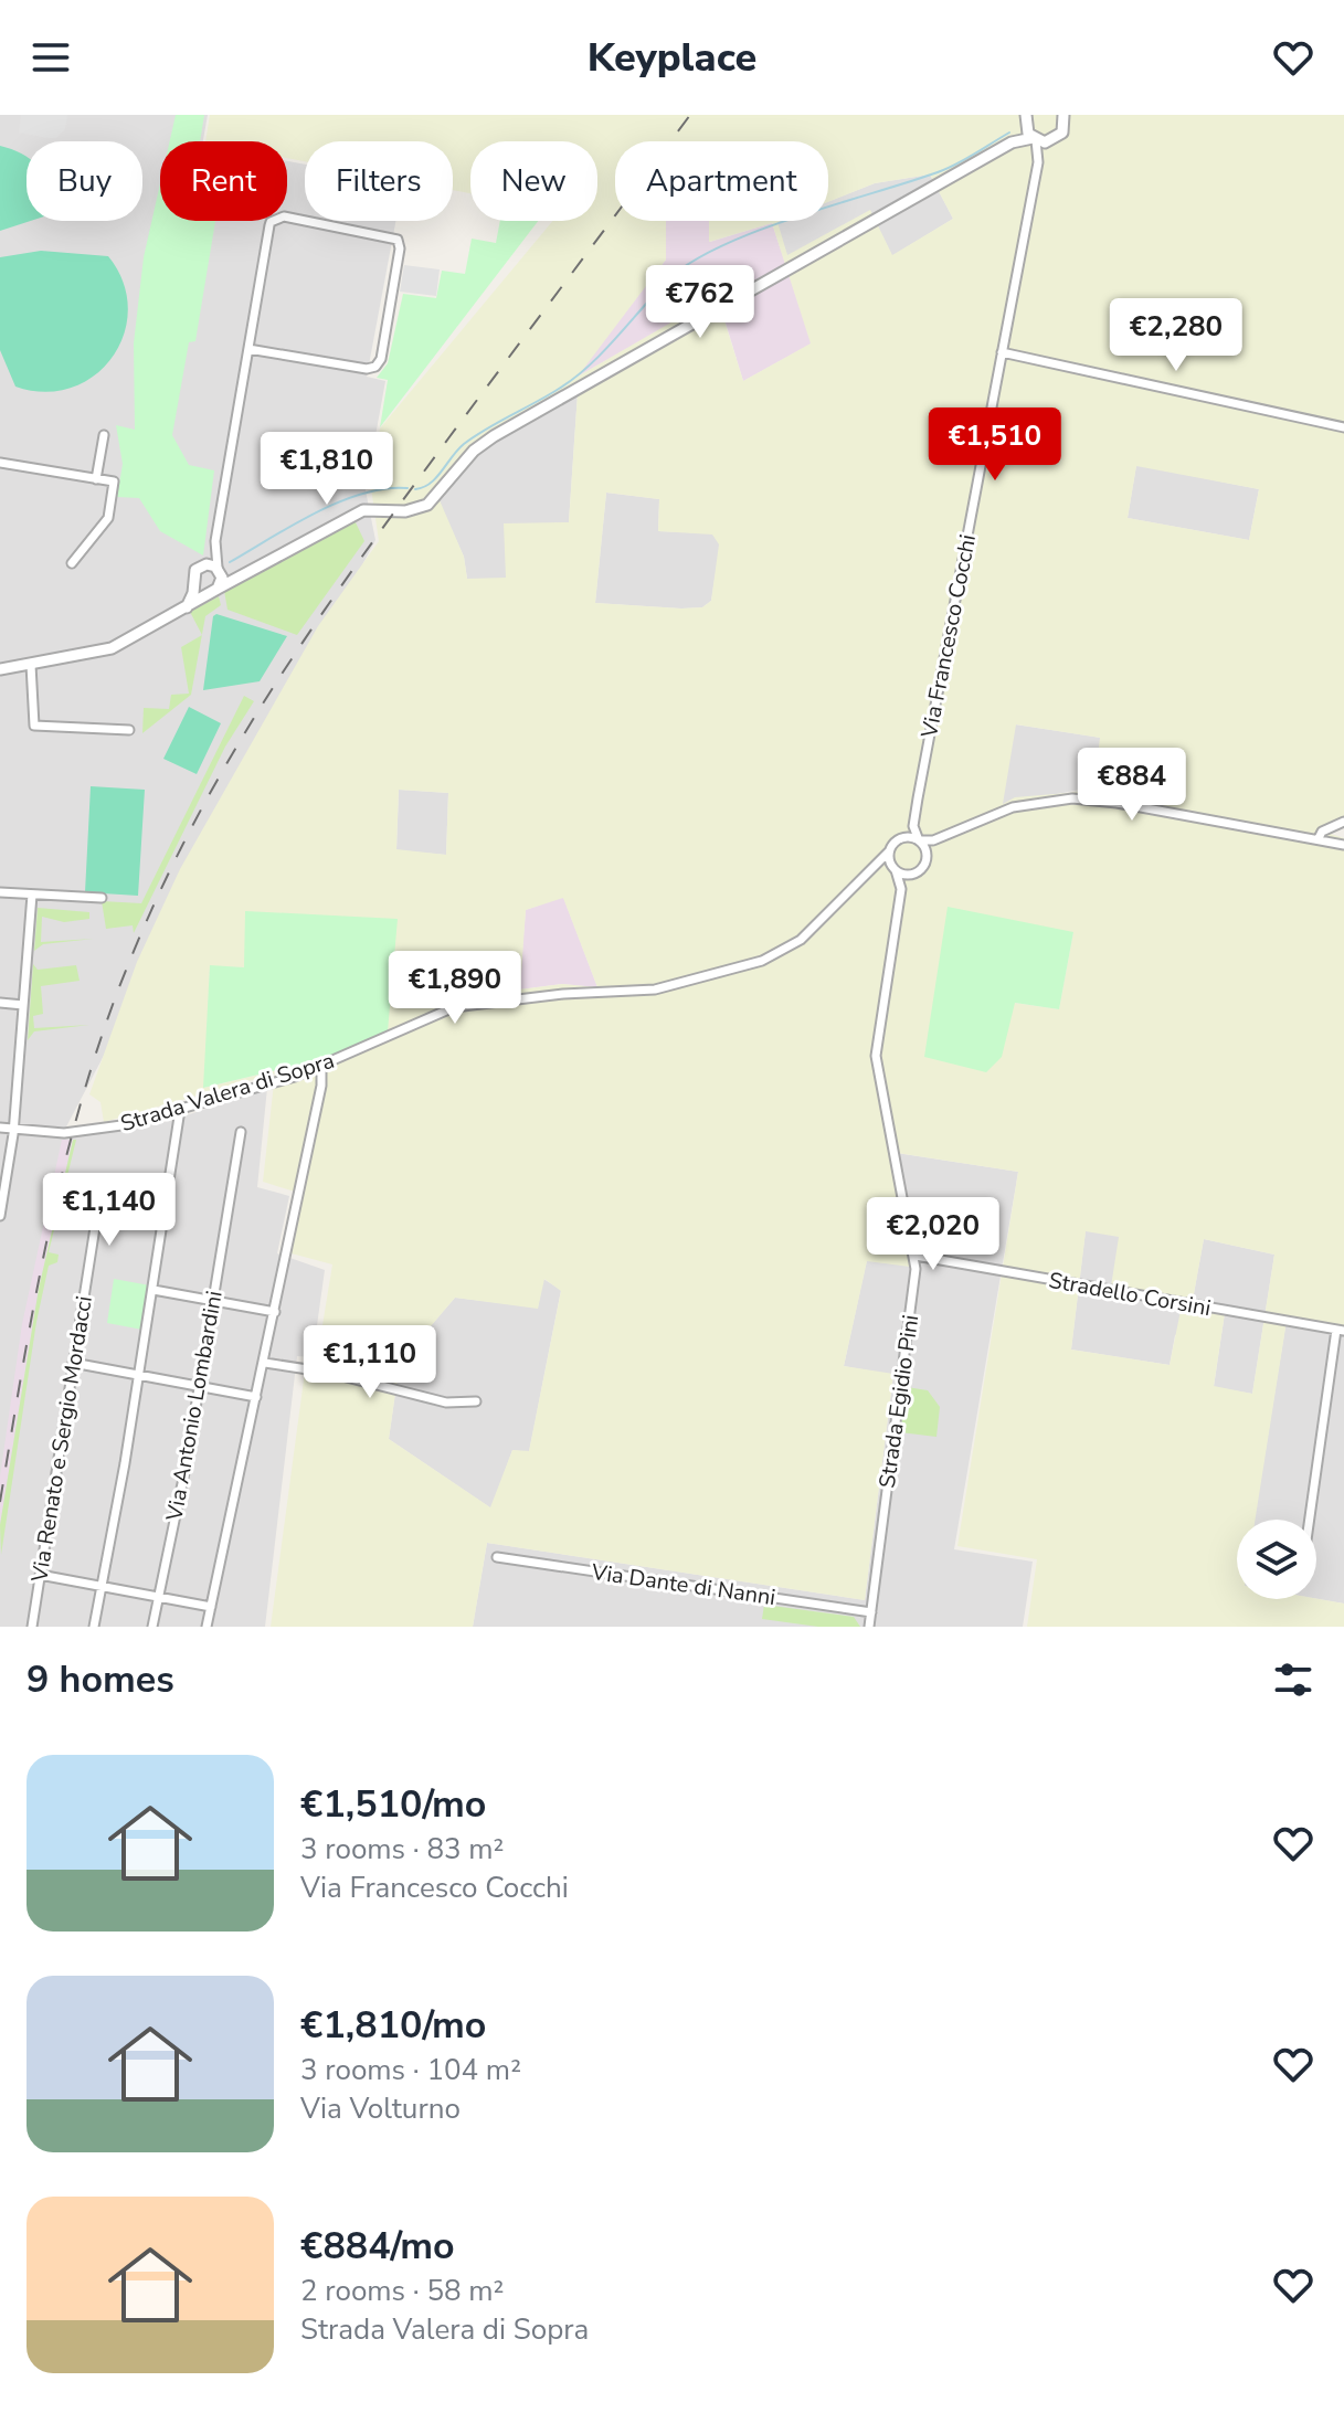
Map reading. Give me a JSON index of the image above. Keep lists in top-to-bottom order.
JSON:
{
  "streets": {
    "street": [
      "Via Francesco Cocchi",
      "Strada Valera di Sopra",
      "Stradello Corsini",
      "Strada Egidio Pini",
      "Via Antonio Lombardini",
      "Via Renato e Sergio Mordacci",
      "Via Dante di Nanni"
    ]
  },
  "crossings": [
    ["Via Francesco Cocchi", "Strada Valera di Sopra"],
    ["Via Francesco Cocchi", "Strada Egidio Pini"],
    ["Strada Valera di Sopra", "Strada Egidio Pini"],
    ["Stradello Corsini", "Strada Egidio Pini"],
    ["Strada Egidio Pini", "Via Dante di Nanni"]
  ],
  "page": {
    "header": "Keyplace",
    "chip": [
      "Buy",
      "Rent",
      "Filters",
      "New",
      "Apartment"
    ],
    "price": [
      "€762",
      "€2,280",
      "€1,510",
      "€1,810",
      "€884",
      "€1,890",
      "€1,140",
      "€2,020",
      "€1,110"
    ],
    "heading": "9 homes",
    "list": [
      {
        "name": "€1,510/mo",
        "note": "3 rooms · 83 m² · Via Francesco Cocchi"
      },
      {
        "name": "€1,810/mo",
        "note": "3 rooms · 104 m² · Via Volturno"
      },
      {
        "name": "€884/mo",
        "note": "2 rooms · 58 m² · Strada Valera di Sopra"
      }
    ]
  }
}
